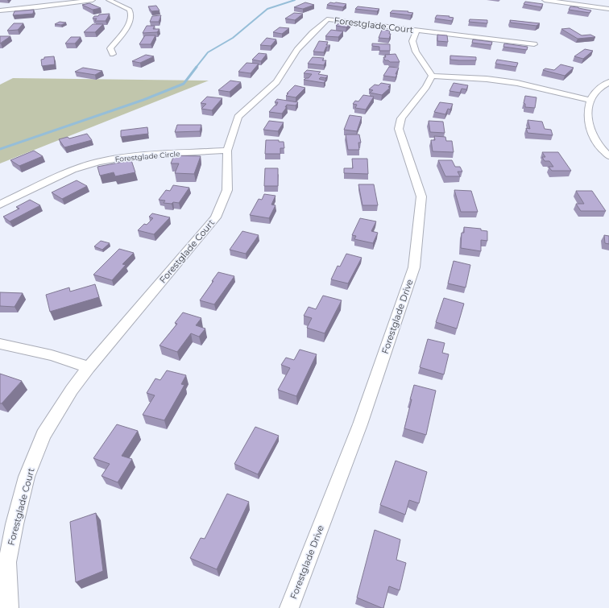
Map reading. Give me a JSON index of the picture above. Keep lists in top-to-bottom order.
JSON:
{
  "streets": {
    "street": ["Forestglade Court", "Forestglade Circle", "Forestglade Drive"]
  },
  "crossings": [
    ["Forestglade Court", "Forestglade Circle"]
  ]
}
